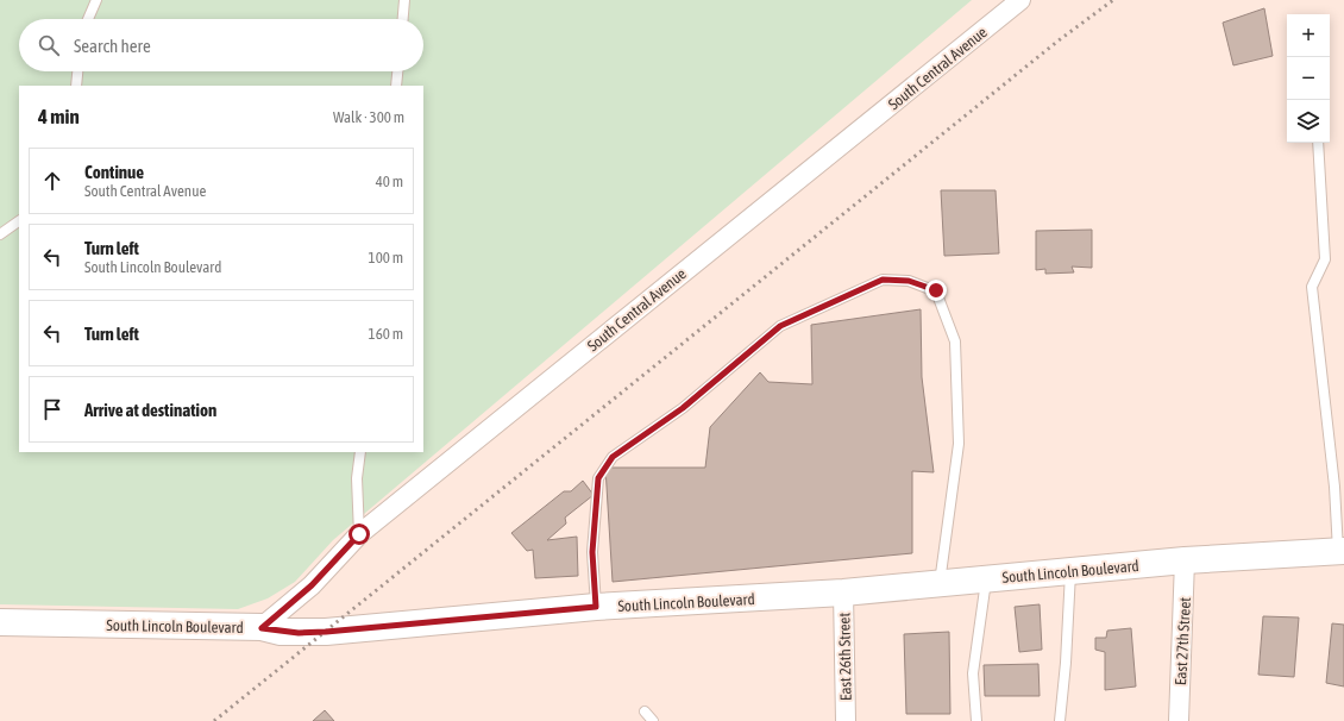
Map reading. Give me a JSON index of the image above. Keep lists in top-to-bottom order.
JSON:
{
  "streets": {
    "street": [
      "South Central Avenue",
      "South Lincoln Boulevard",
      "East 27th Street",
      "East 26th Street"
    ]
  },
  "crossings": [
    ["South Central Avenue", "South Lincoln Boulevard"],
    ["South Lincoln Boulevard", "East 27th Street"],
    ["South Lincoln Boulevard", "East 26th Street"]
  ],
  "page": {
    "map_buttons": ["+", "−"],
    "search": "Search here",
    "heading": ["4 min", "Walk · 300 m"],
    "list": [
      ["Continue", "South Central Avenue", "40 m"],
      ["Turn left", "South Lincoln Boulevard", "100 m"],
      ["Turn left", "160 m"],
      "Arrive at destination"
    ]
  }
}
